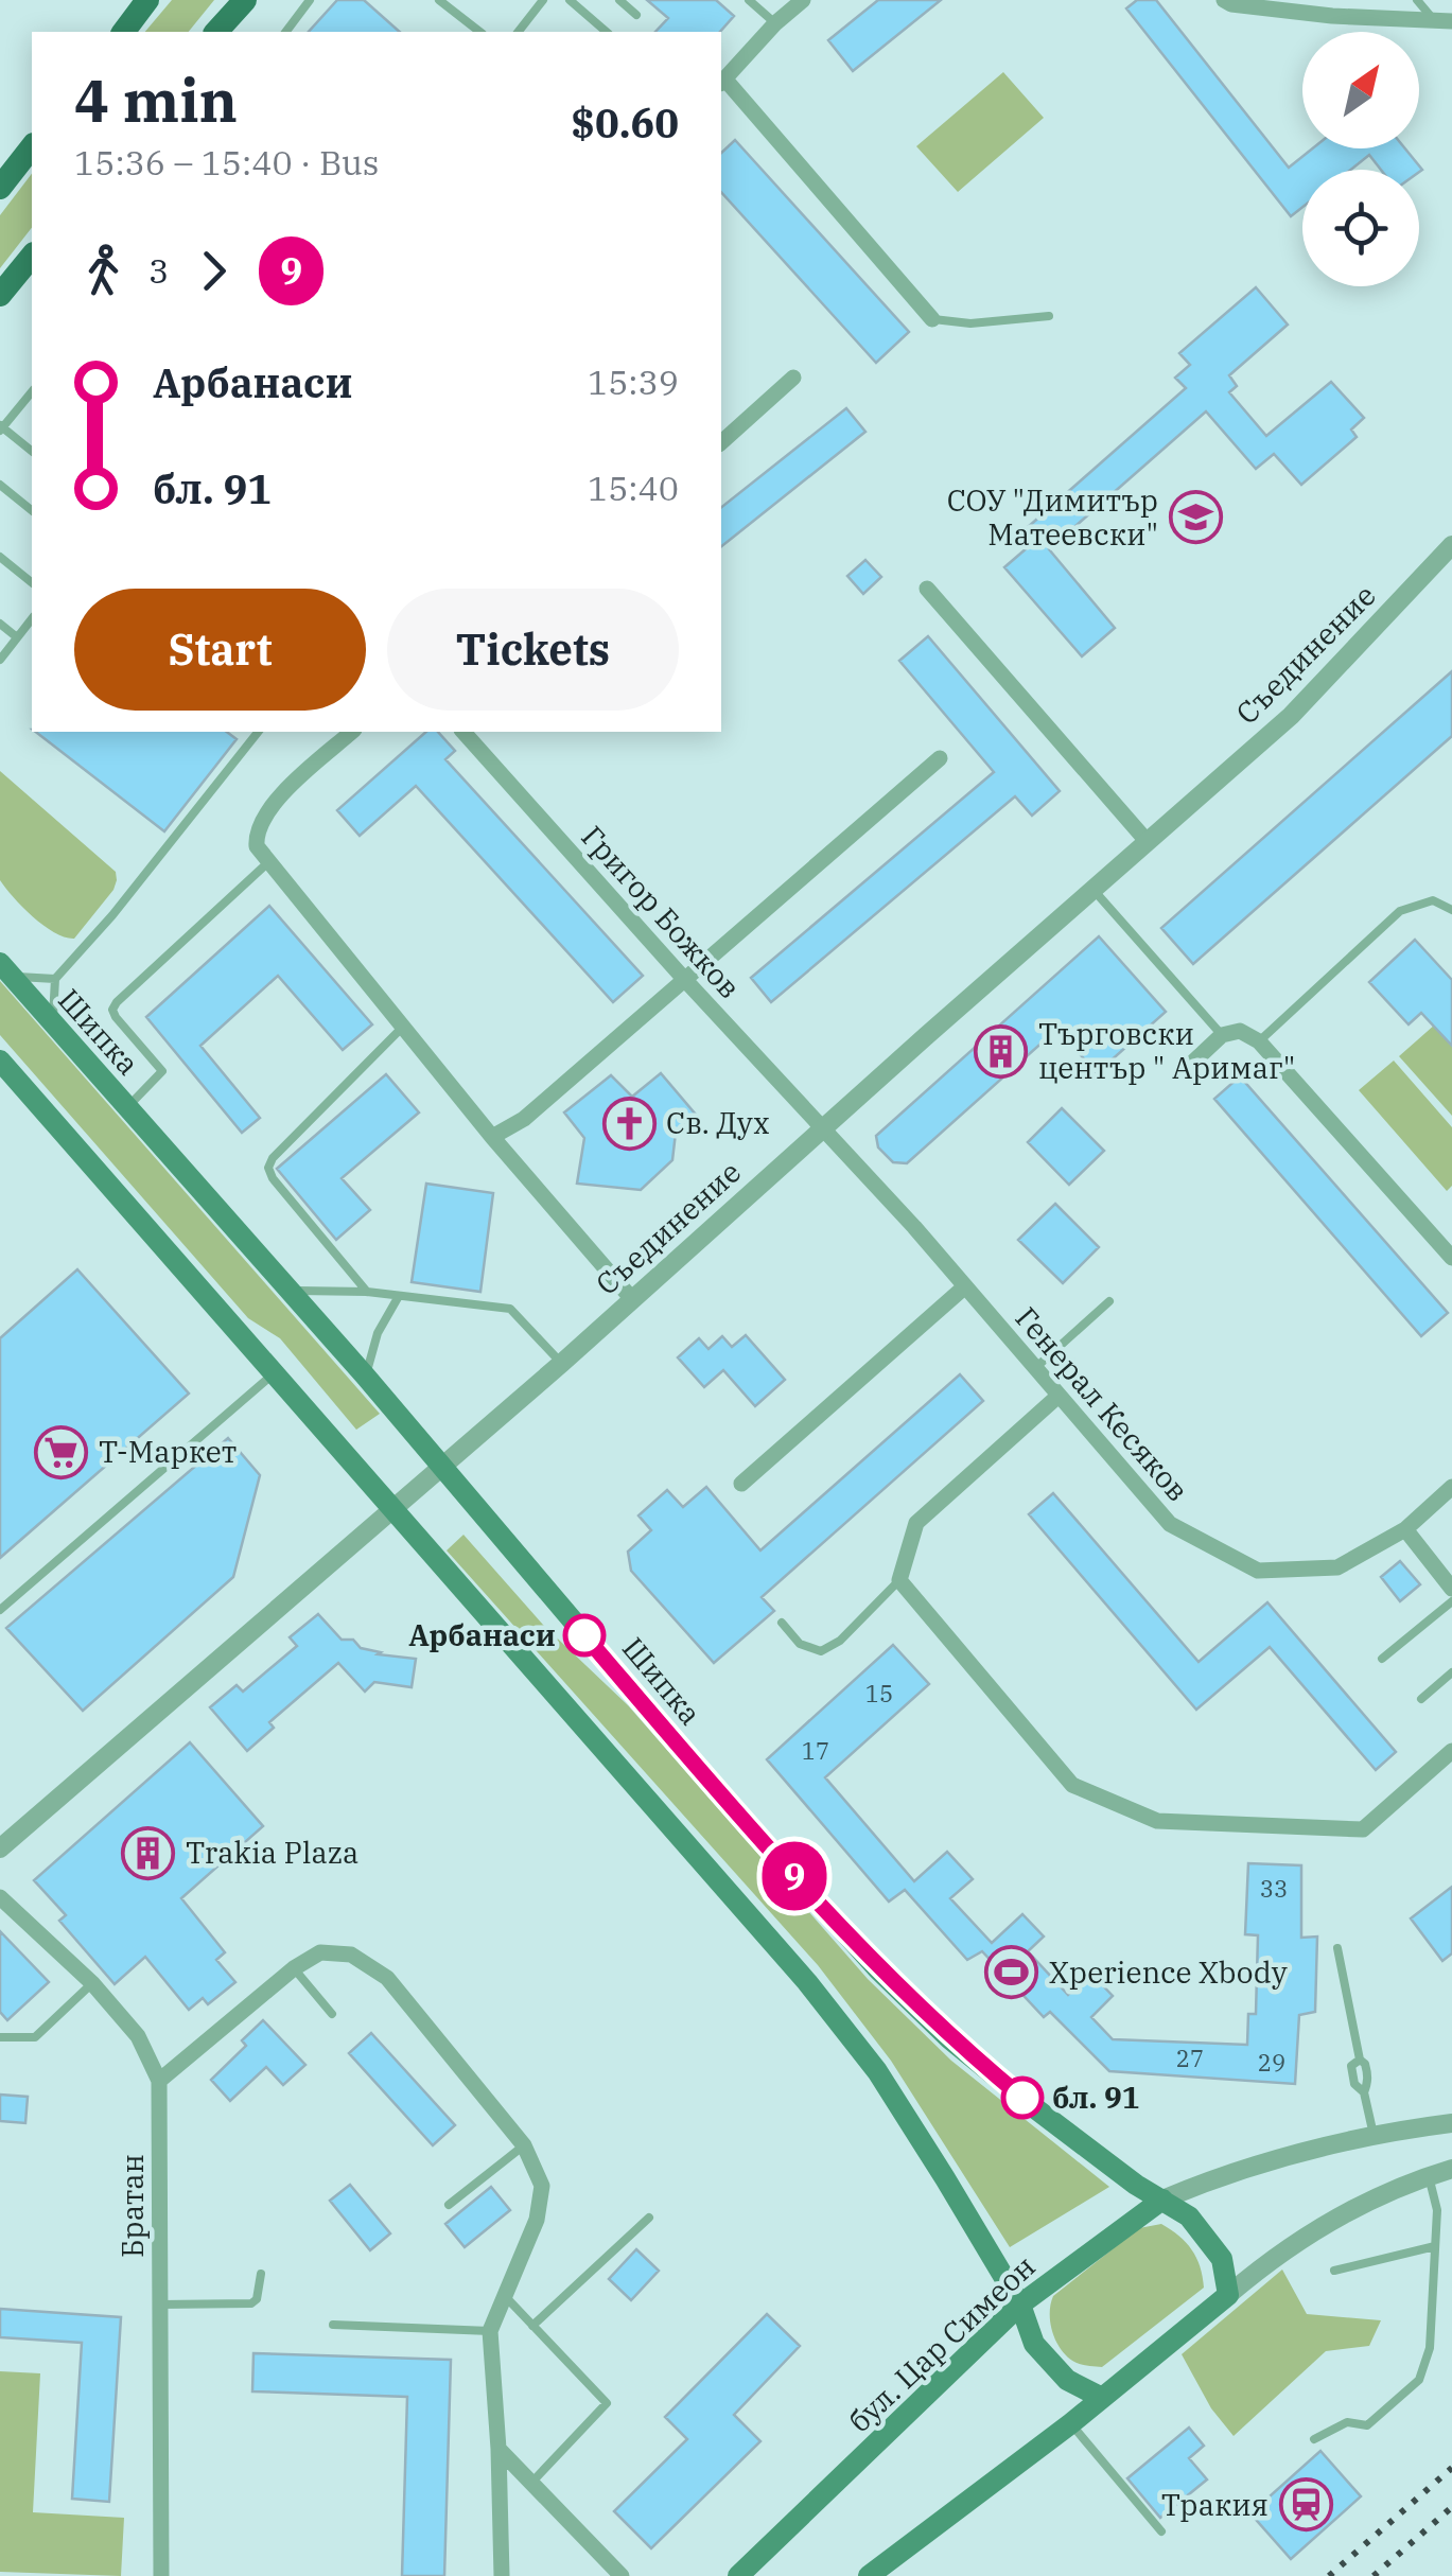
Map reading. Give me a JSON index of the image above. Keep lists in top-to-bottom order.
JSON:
{
  "streets": {
    "main road": ["Шипка", "бул. Цар Симеон"],
    "street": [
      "Съединение",
      "Григор Божков",
      "Генерал Кесяков",
      "Братан"
    ]
  },
  "crossings": [
    ["Съединение", "Григор Божков"],
    ["Съединение", "Шипка"],
    ["Съединение", "Генерал Кесяков"],
    ["Григор Божков", "Генерал Кесяков"],
    ["Шипка", "бул. Цар Симеон"]
  ],
  "places": {
    "school or university": ["СОУ \"Димитър Матеевски\""],
    "building": ["Търговски център \" Аримаг\"", "Trakia Plaza"],
    "church": ["Св. Дух"],
    "supermarket": ["Т-Маркет"],
    "other": ["Арбанаси", "бл. 91"],
    "sports": ["Xperience Xbody"],
    "station": ["Тракия"]
  },
  "lines": ["bus line 9"],
  "house_numbers": [
    "15",
    "17",
    "33",
    "27",
    "29"
  ],
  "north": "top right",
  "page": {
    "on_map": "9",
    "heading": ["4 min", "15:36 – 15:40 · Bus", "$0.60"],
    "legs": ["3", "9"],
    "list": [
      {
        "name": "Арбанаси",
        "value": "15:39"
      },
      {
        "name": "бл. 91",
        "value": "15:40"
      }
    ],
    "buttons": ["Start", "Tickets"]
  }
}
